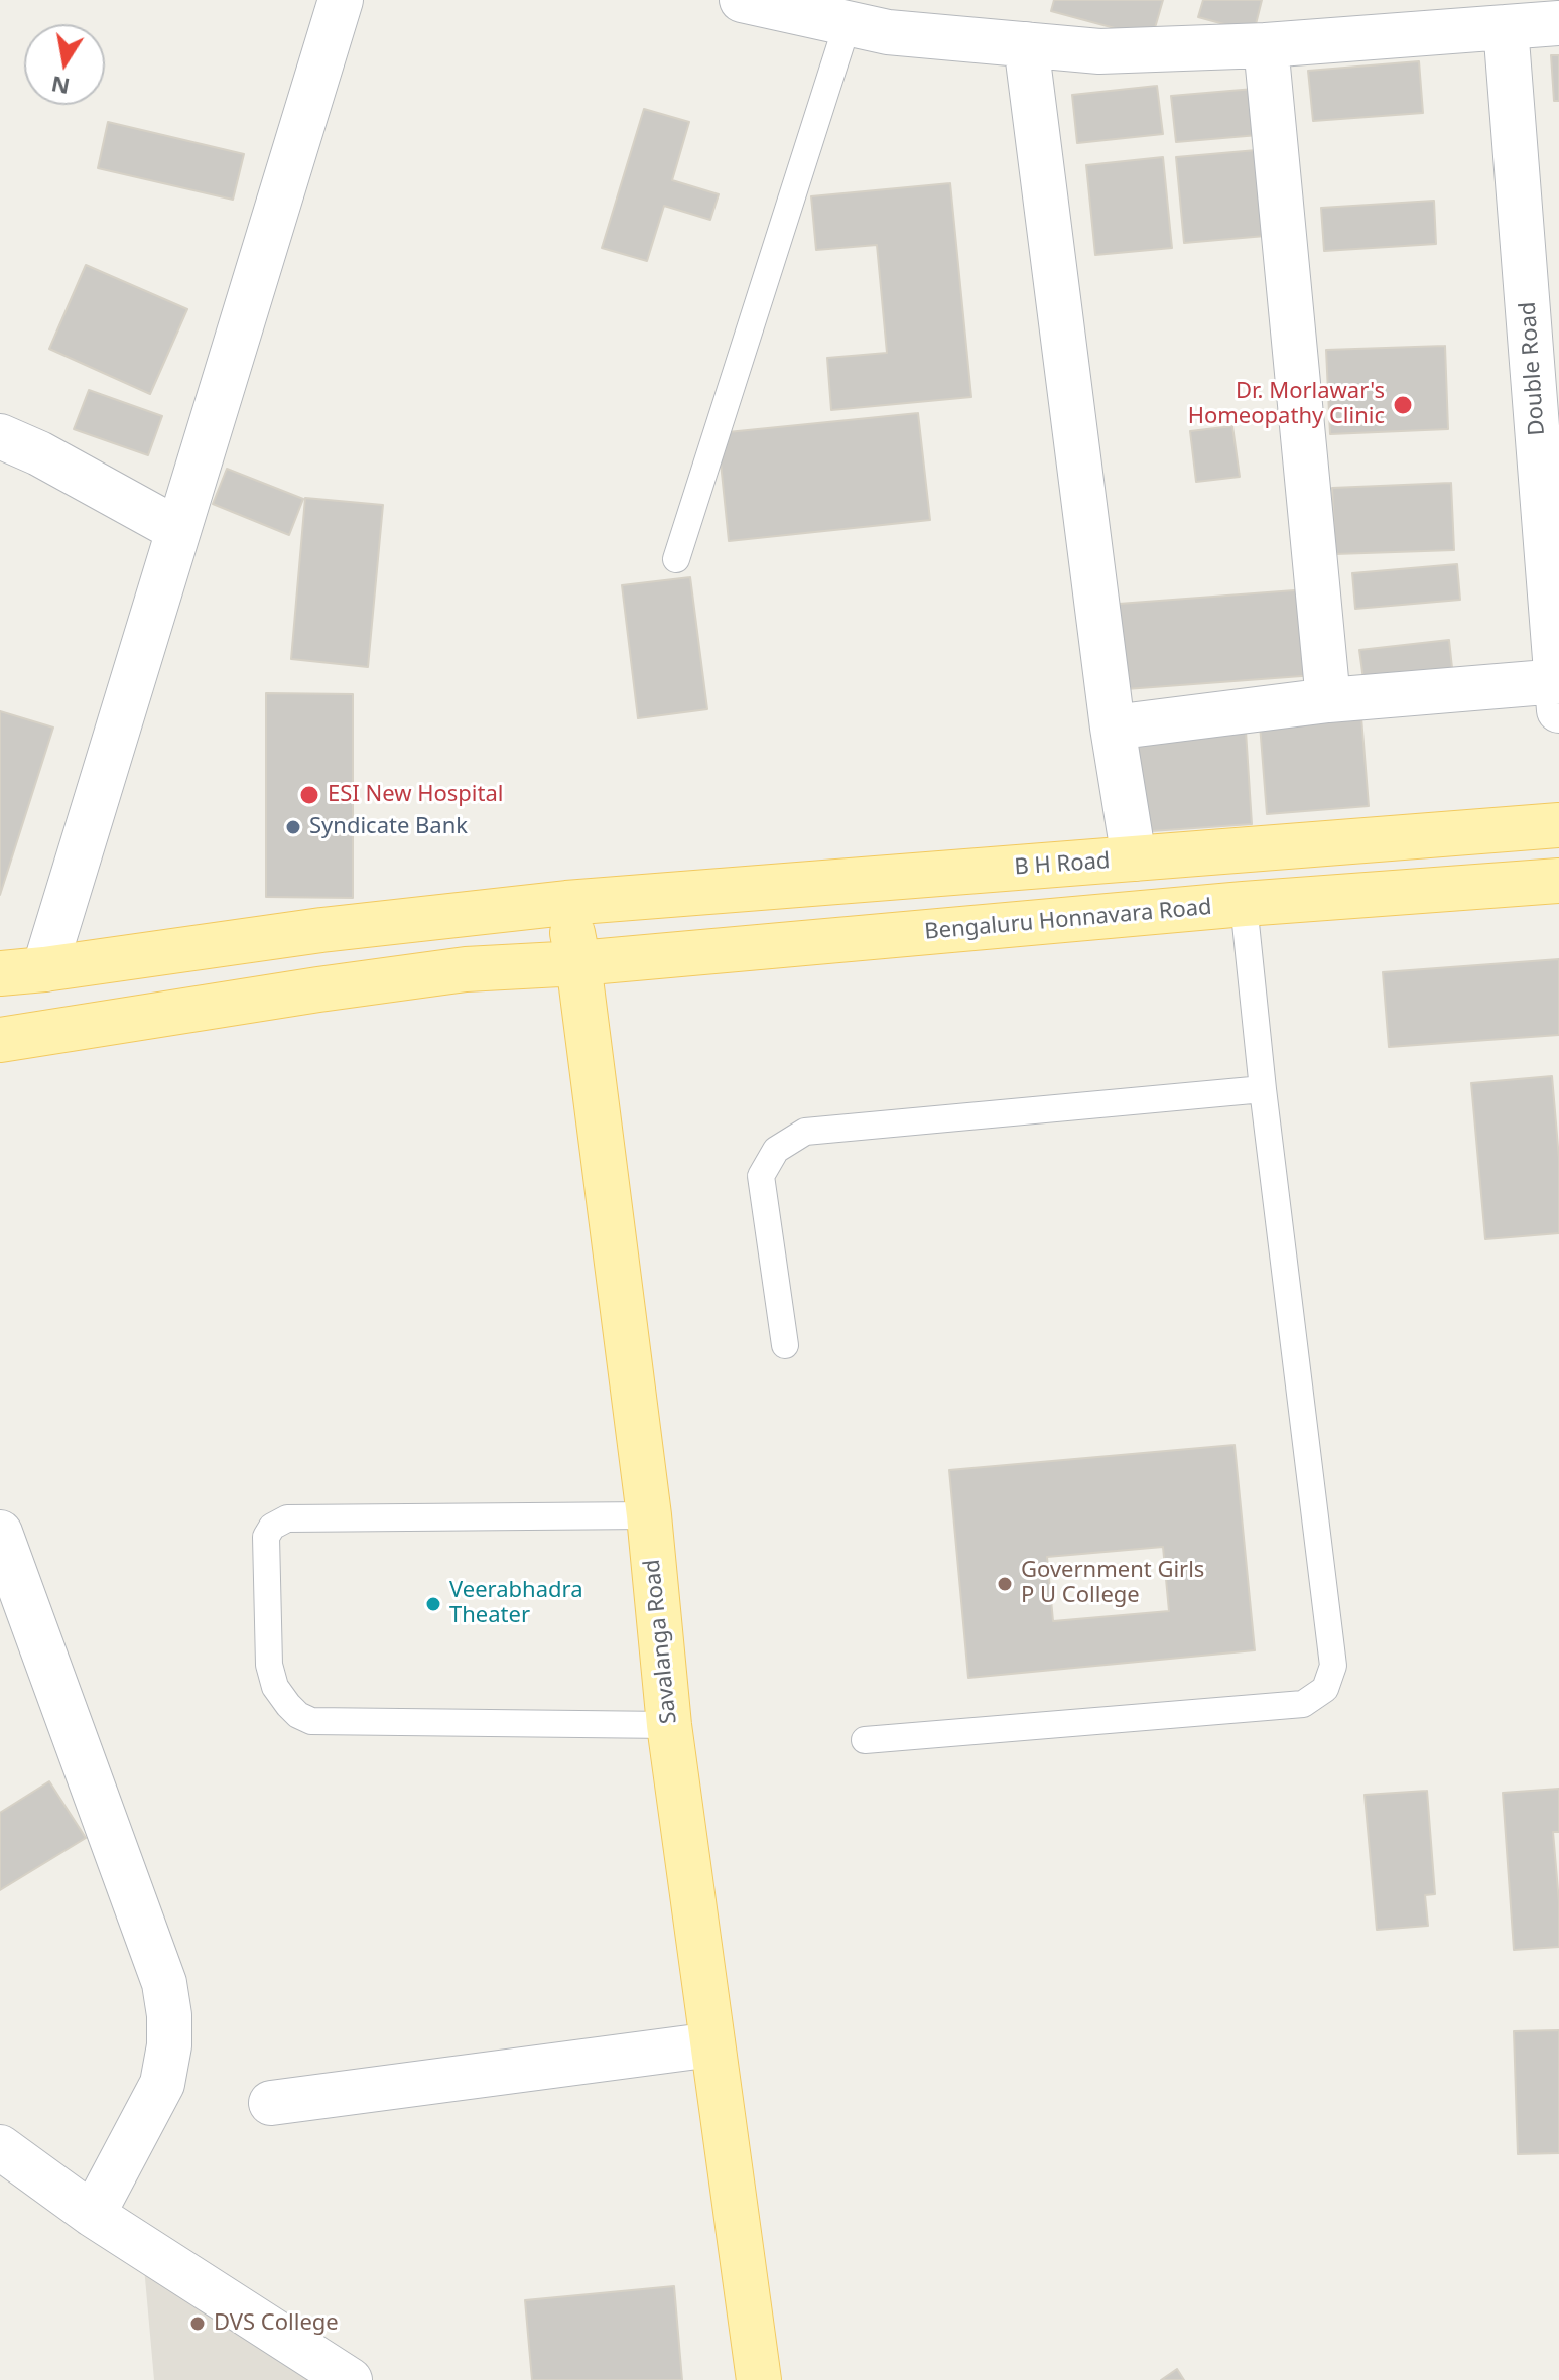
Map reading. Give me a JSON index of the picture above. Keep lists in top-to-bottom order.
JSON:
{
  "streets": {
    "main road": ["B H Road", "Bengaluru Honnavara Road", "Savalanga Road"],
    "street": ["Double Road"]
  },
  "crossings": [
    ["B H Road", "Savalanga Road"],
    ["Bengaluru Honnavara Road", "Savalanga Road"]
  ],
  "places": [
    "Dr. Morlawar's Homeopathy Clinic",
    "ESI New Hospital",
    "Syndicate Bank",
    "Government Girls P U College",
    "Veerabhadra Theater",
    "DVS College"
  ],
  "north": "bottom"
}
